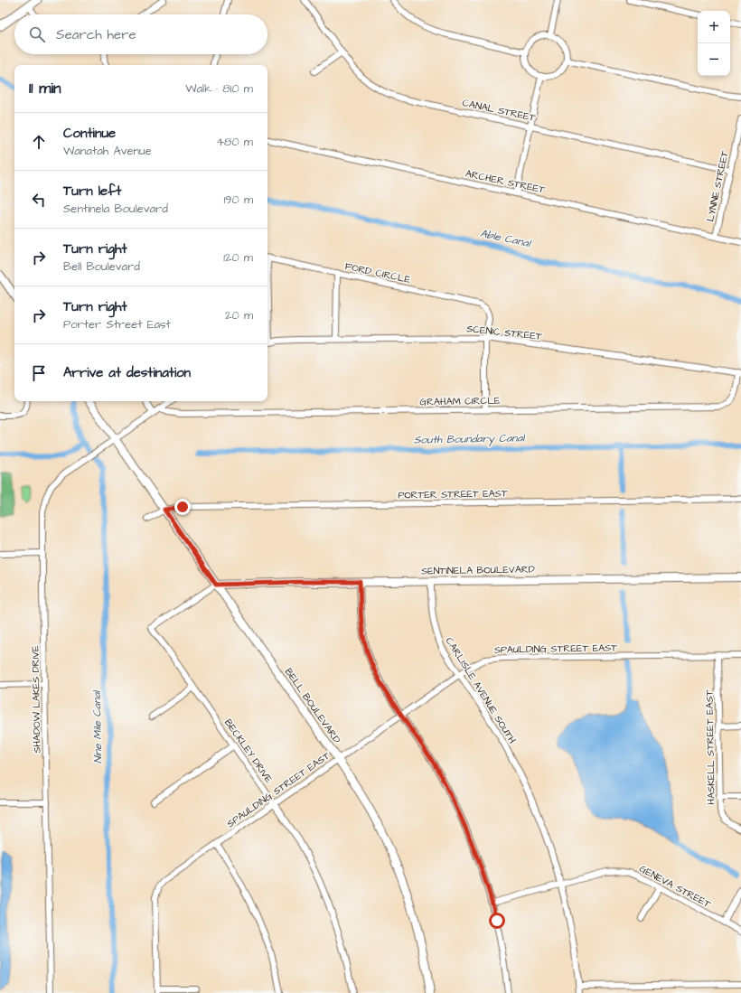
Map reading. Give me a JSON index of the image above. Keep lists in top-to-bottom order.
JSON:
{
  "streets": {
    "street": [
      "CANAL STREET",
      "ARCHER STREET",
      "LYNNE STREET",
      "FORD CIRCLE",
      "SCENIC STREET",
      "GRAHAM CIRCLE",
      "PORTER STREET EAST",
      "SENTINELA BOULEVARD",
      "SPAULDING STREET EAST",
      "CARLISLE AVENUE SOUTH",
      "SHADOW LAKES DRIVE",
      "BELL BOULEVARD",
      "HASKELL STREET EAST",
      "BECKLEY DRIVE",
      "GENEVA STREET"
    ]
  },
  "crossings": [
    ["CANAL STREET", "LYNNE STREET"],
    ["ARCHER STREET", "LYNNE STREET"],
    ["FORD CIRCLE", "SCENIC STREET"],
    ["SCENIC STREET", "GRAHAM CIRCLE"],
    ["PORTER STREET EAST", "BELL BOULEVARD"],
    ["SENTINELA BOULEVARD", "CARLISLE AVENUE SOUTH"],
    ["SENTINELA BOULEVARD", "BELL BOULEVARD"],
    ["SENTINELA BOULEVARD", "BECKLEY DRIVE"],
    ["SPAULDING STREET EAST", "CARLISLE AVENUE SOUTH"],
    ["SPAULDING STREET EAST", "BELL BOULEVARD"],
    ["SPAULDING STREET EAST", "HASKELL STREET EAST"],
    ["SPAULDING STREET EAST", "BECKLEY DRIVE"],
    ["CARLISLE AVENUE SOUTH", "GENEVA STREET"],
    ["SHADOW LAKES DRIVE", "BELL BOULEVARD"],
    ["BELL BOULEVARD", "BECKLEY DRIVE"]
  ],
  "water": ["Able Canal", "South Boundary Canal", "Nine Mile Canal"],
  "page": {
    "map_buttons": ["+", "−"],
    "search": "Search here",
    "heading": ["11 min", "Walk · 810 m"],
    "list": [
      ["Continue", "Wanatah Avenue", "480 m"],
      ["Turn left", "Sentinela Boulevard", "190 m"],
      ["Turn right", "Bell Boulevard", "120 m"],
      ["Turn right", "Porter Street East", "20 m"],
      "Arrive at destination"
    ]
  }
}
